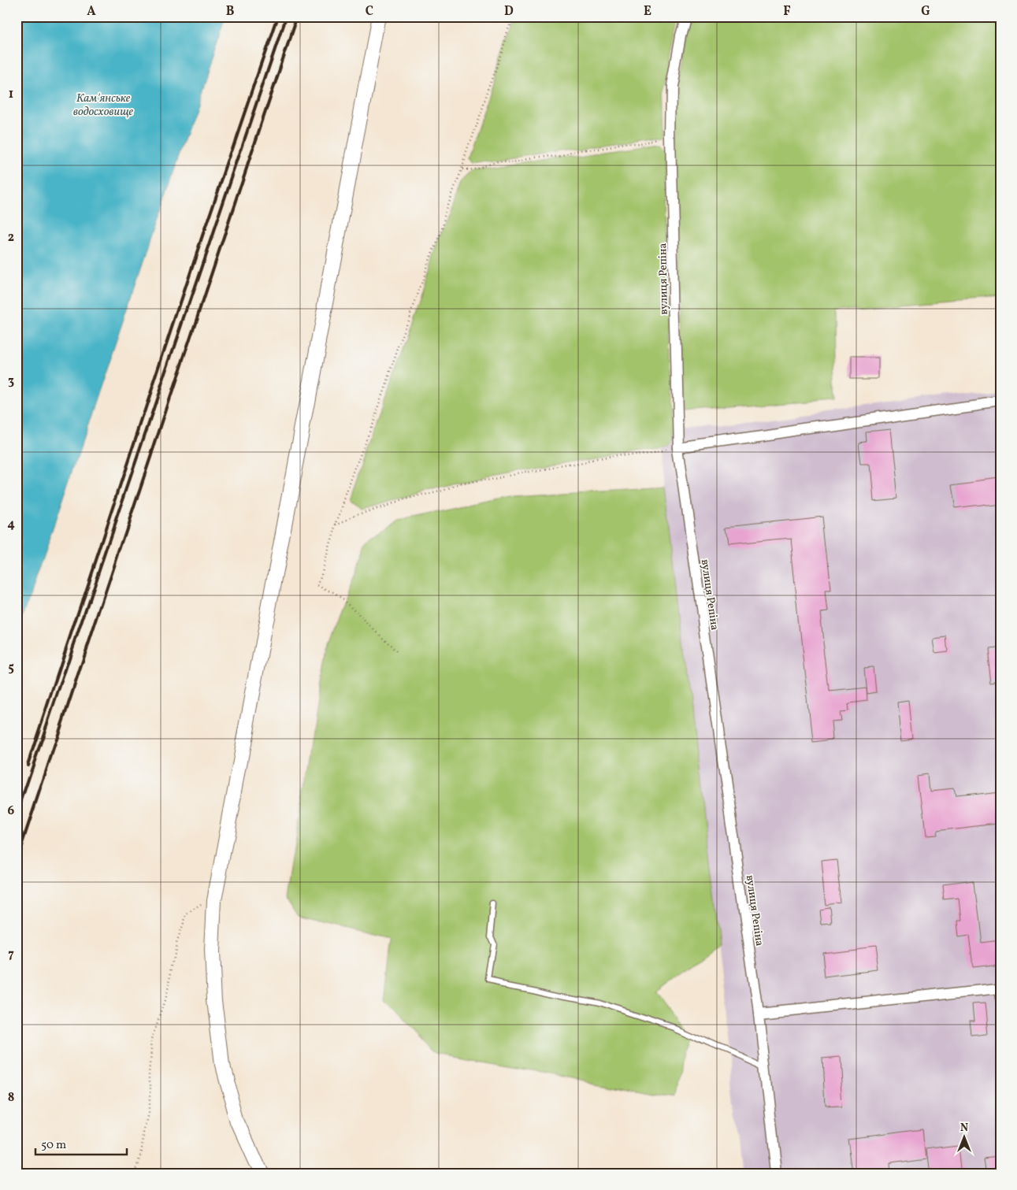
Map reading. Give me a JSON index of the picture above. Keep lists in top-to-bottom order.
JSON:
{
  "streets": {
    "street": ["вулиця Репіна"]
  },
  "water": ["Кам'янське водосховище"],
  "scale_bar": "50 m",
  "north": "top",
  "grid": {
    "columns": [
      "A",
      "B",
      "C",
      "D",
      "E",
      "F",
      "G"
    ],
    "rows": [
      "1",
      "2",
      "3",
      "4",
      "5",
      "6",
      "7",
      "8"
    ]
  }
}
